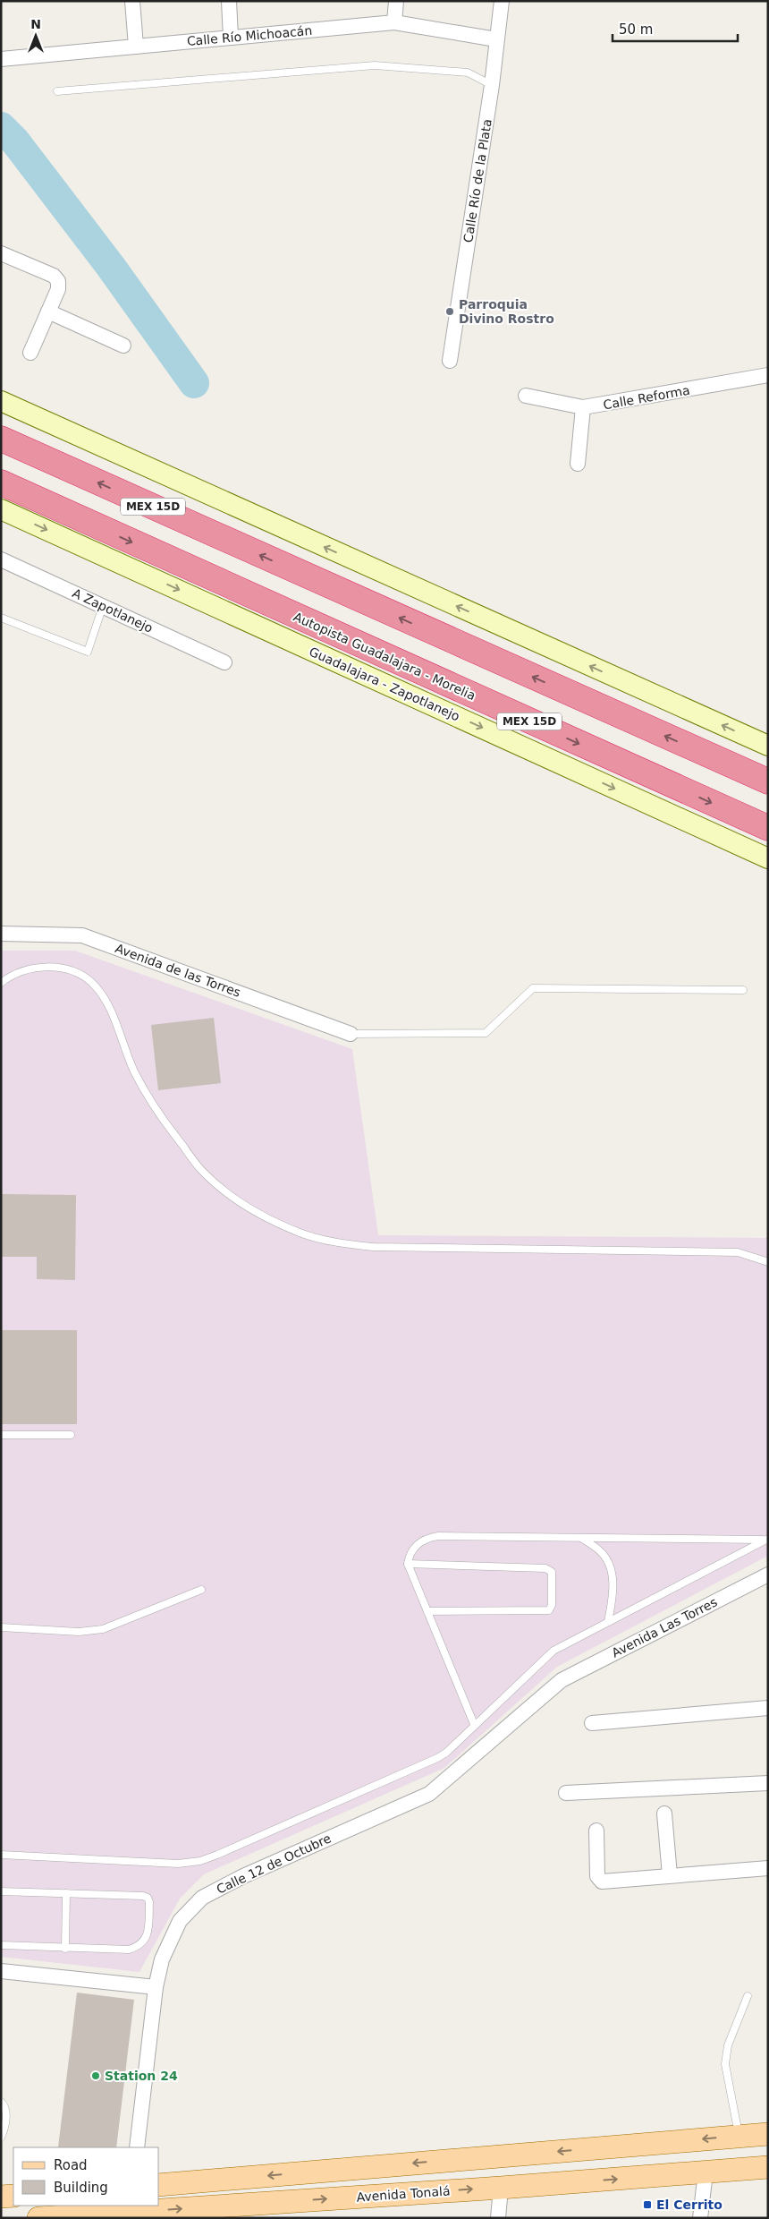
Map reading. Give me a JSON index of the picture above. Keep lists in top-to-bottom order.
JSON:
{
  "streets": {
    "highway": ["MEX 15D", "Autopista Guadalajara - Morelia"],
    "main road": ["Avenida Tonalá"],
    "street": [
      "Calle Río Michoacán",
      "Calle Río de la Plata",
      "Calle Reforma",
      "A Zapotlanejo",
      "Guadalajara - Zapotlanejo",
      "Avenida de las Torres",
      "Avenida Las Torres",
      "Calle 12 de Octubre"
    ]
  },
  "crossings": [
    ["Calle Río Michoacán", "Calle Río de la Plata"],
    ["Avenida Las Torres", "Calle 12 de Octubre"]
  ],
  "places": {
    "other": ["Parroquia Divino Rostro", "Station 24"],
    "transit": ["El Cerrito"]
  },
  "legend": ["Road", "Building"],
  "scale_bar": "50 m",
  "north": "top"
}
